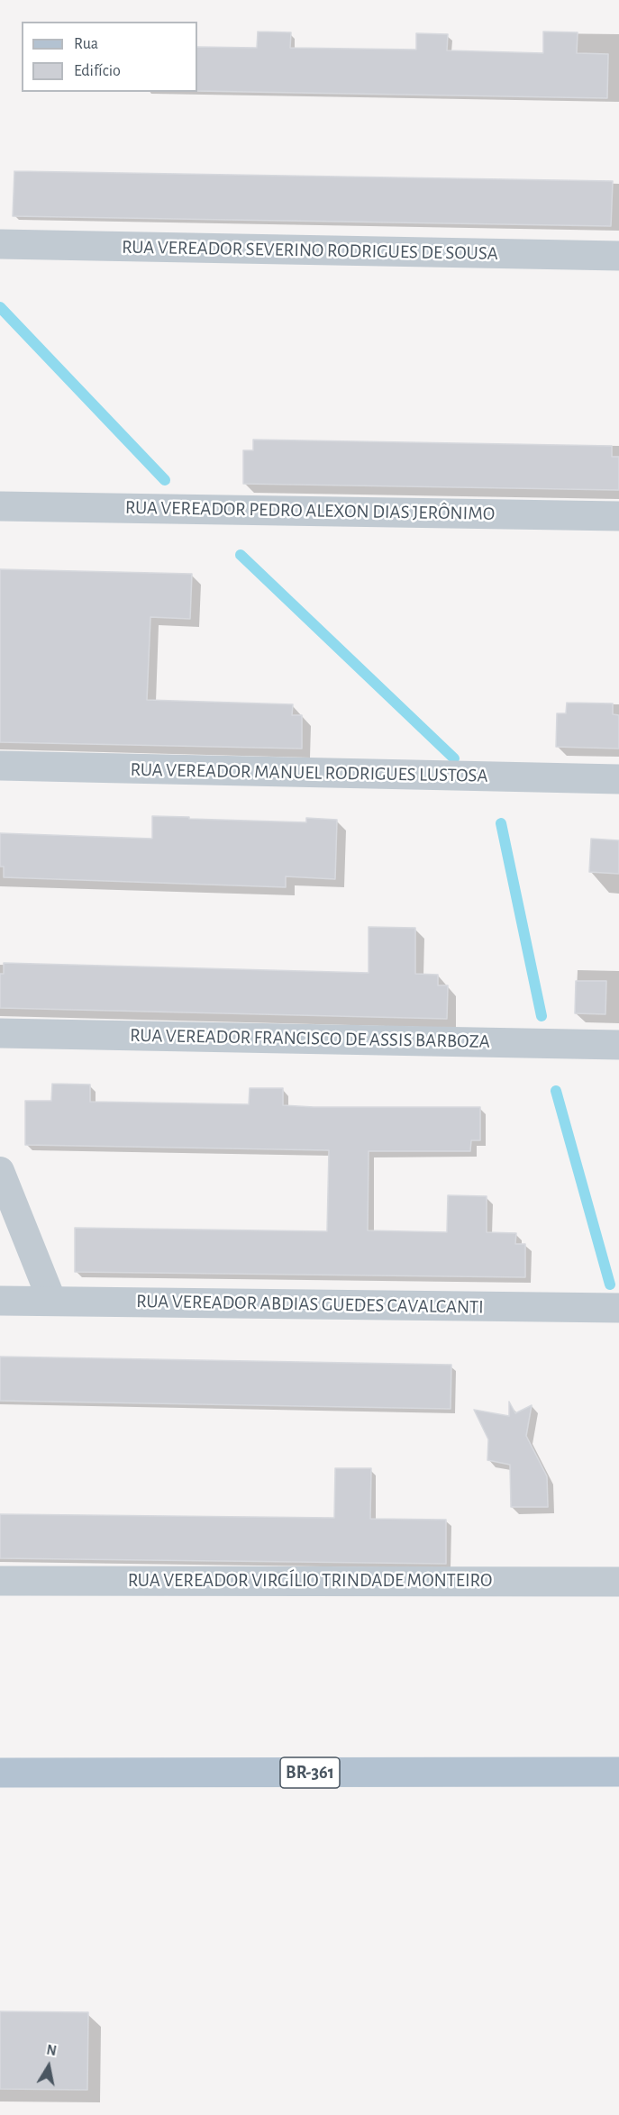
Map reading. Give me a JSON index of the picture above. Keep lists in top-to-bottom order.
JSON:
{
  "streets": {
    "main road": ["BR-361"],
    "street": [
      "RUA VEREADOR SEVERINO RODRIGUES DE SOUSA",
      "RUA VEREADOR PEDRO ALEXON DIAS JERÔNIMO",
      "RUA VEREADOR MANUEL RODRIGUES LUSTOSA",
      "RUA VEREADOR FRANCISCO DE ASSIS BARBOZA",
      "RUA VEREADOR ABDIAS GUEDES CAVALCANTI",
      "RUA VEREADOR VIRGÍLIO TRINDADE MONTEIRO"
    ]
  },
  "legend": ["Rua", "Edifício"],
  "north": "top"
}
